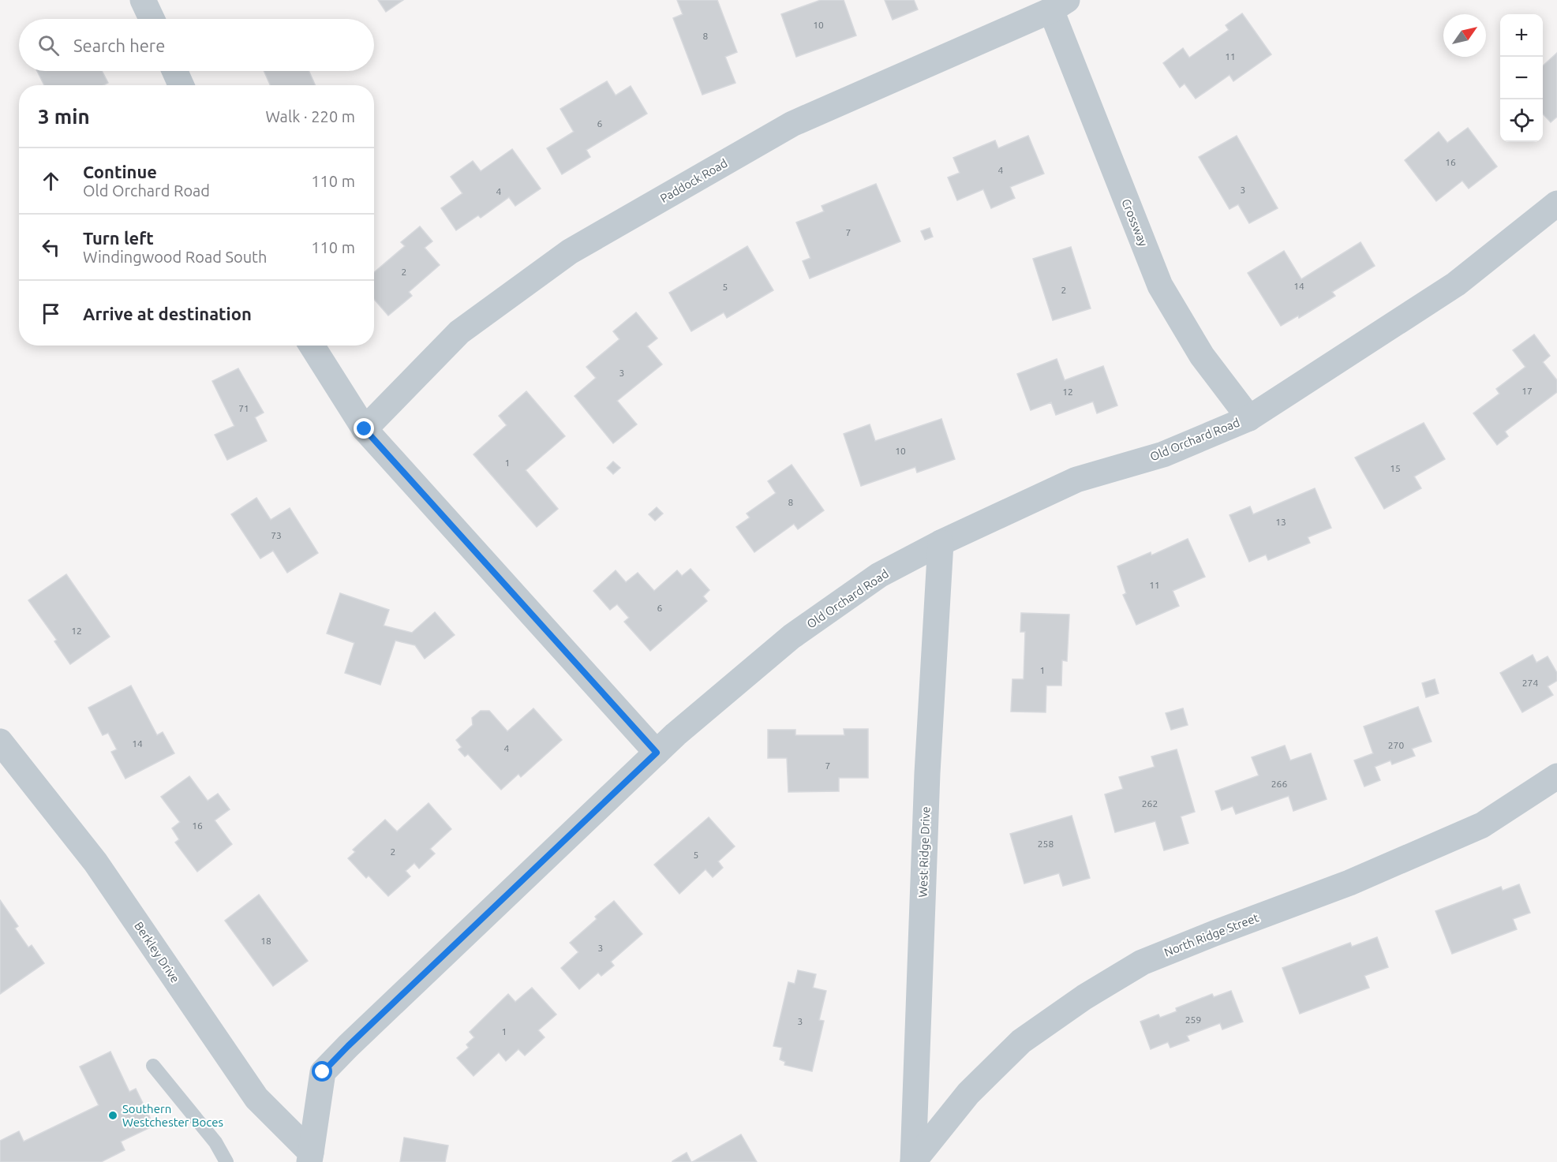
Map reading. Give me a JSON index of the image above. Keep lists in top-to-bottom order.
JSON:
{
  "streets": {
    "street": [
      "Paddock Road",
      "Crossway",
      "Old Orchard Road",
      "West Ridge Drive",
      "North Ridge Street",
      "Berkley Drive"
    ]
  },
  "crossings": [
    ["Paddock Road", "Crossway"],
    ["Crossway", "Old Orchard Road"],
    ["Old Orchard Road", "West Ridge Drive"],
    ["Old Orchard Road", "Berkley Drive"],
    ["West Ridge Drive", "North Ridge Street"]
  ],
  "places": ["Southern Westchester Boces"],
  "house_numbers": [
    "10",
    "8",
    "11",
    "6",
    "16",
    "4",
    "3",
    "4",
    "7",
    "2",
    "14",
    "5",
    "2",
    "3",
    "17",
    "12",
    "71",
    "10",
    "1",
    "15",
    "8",
    "13",
    "73",
    "11",
    "6",
    "12",
    "1",
    "274",
    "14",
    "270",
    "4",
    "7",
    "266",
    "262",
    "16",
    "258",
    "2",
    "5",
    "18",
    "3",
    "259",
    "3",
    "1"
  ],
  "north": "top right",
  "page": {
    "map_buttons": ["+", "−"],
    "search": "Search here",
    "heading": ["3 min", "Walk · 220 m"],
    "list": [
      ["Continue", "Old Orchard Road", "110 m"],
      ["Turn left", "Windingwood Road South", "110 m"],
      "Arrive at destination"
    ]
  }
}
